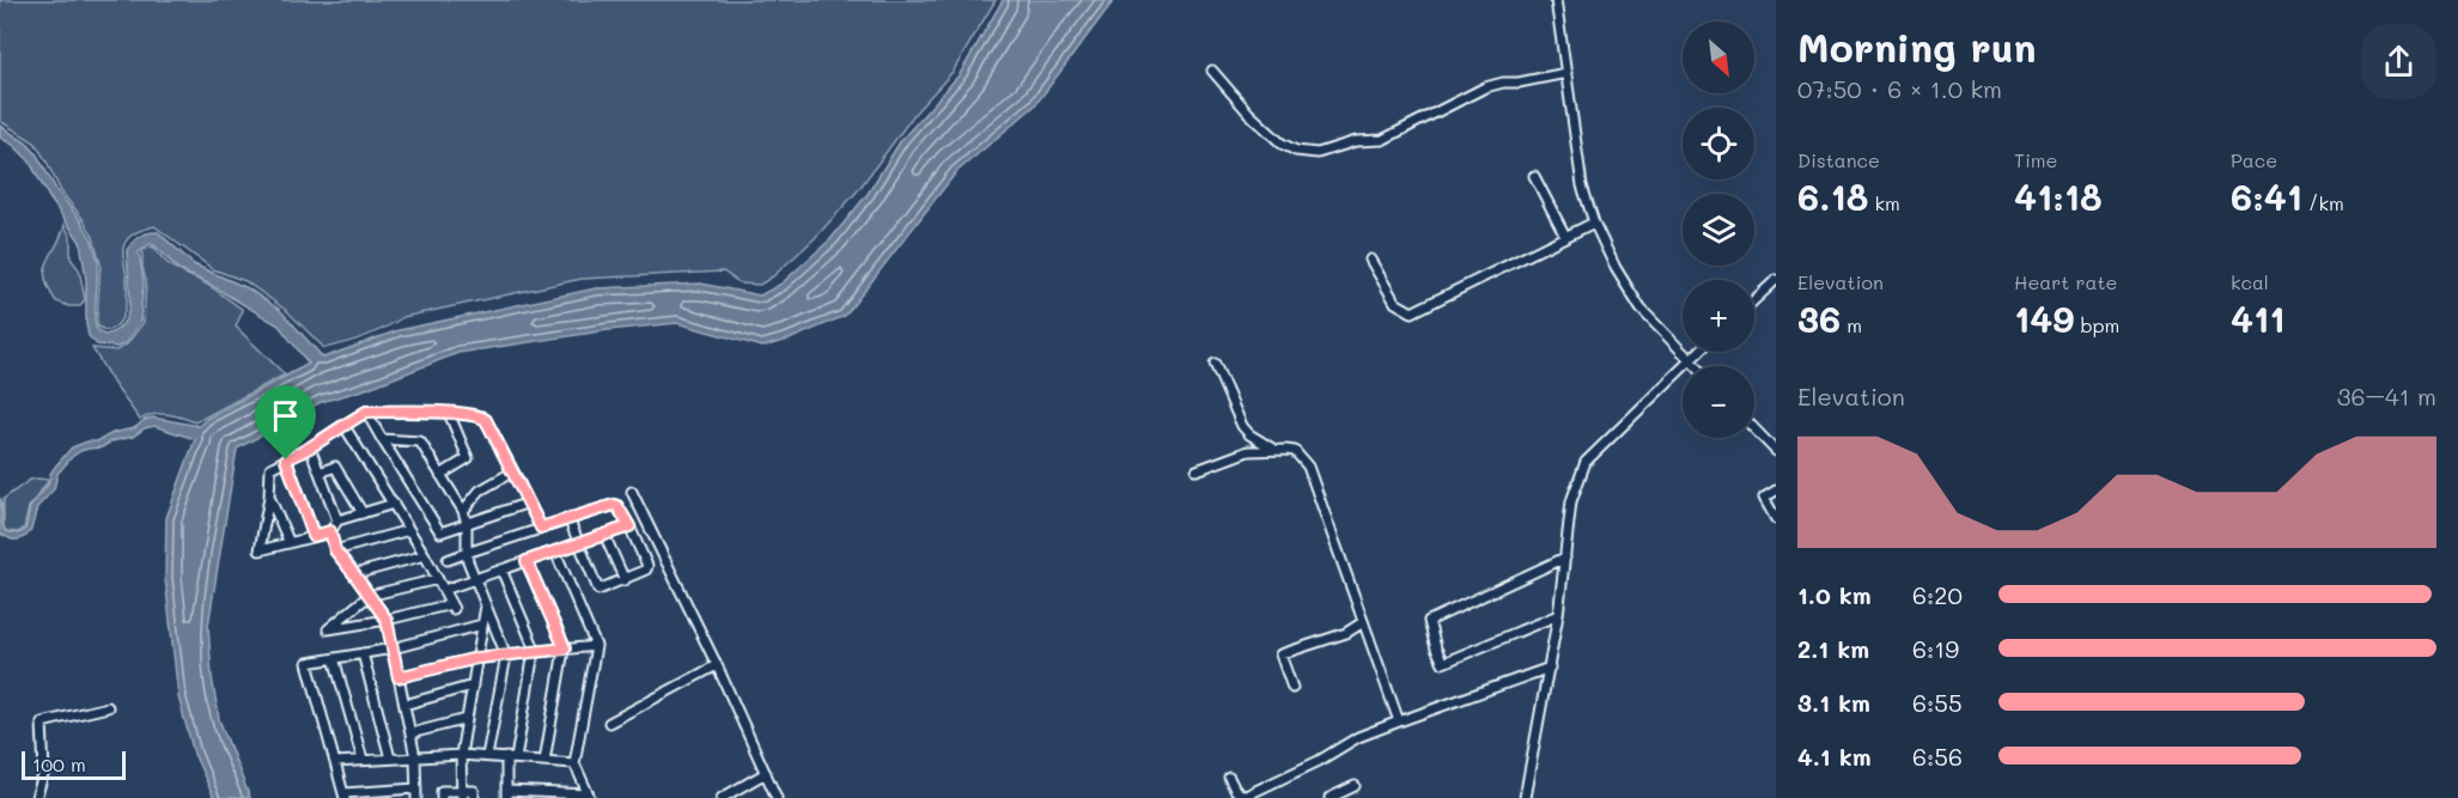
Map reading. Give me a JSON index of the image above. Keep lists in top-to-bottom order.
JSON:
{
  "scale_bar": "100 m",
  "north": "bottom right",
  "page": {
    "heading": ["Morning run", "07:50 · 6 × 1.0 km"],
    "map_buttons": ["+", "−"],
    "stats": [
      ["Distance", "6.18 km"],
      ["Time", "41:18"],
      ["Pace", "6:41 /km"],
      ["Elevation", "36 m"],
      ["Heart rate", "149 bpm"],
      ["kcal", "411"]
    ],
    "chart": ["Elevation", "36–41 m"],
    "list": [
      {
        "name": "1.0 km",
        "note": "6:20"
      },
      {
        "name": "2.1 km",
        "note": "6:19"
      },
      {
        "name": "3.1 km",
        "note": "6:55"
      },
      {
        "name": "4.1 km",
        "note": "6:56"
      }
    ],
    "scale": "100 m"
  }
}
